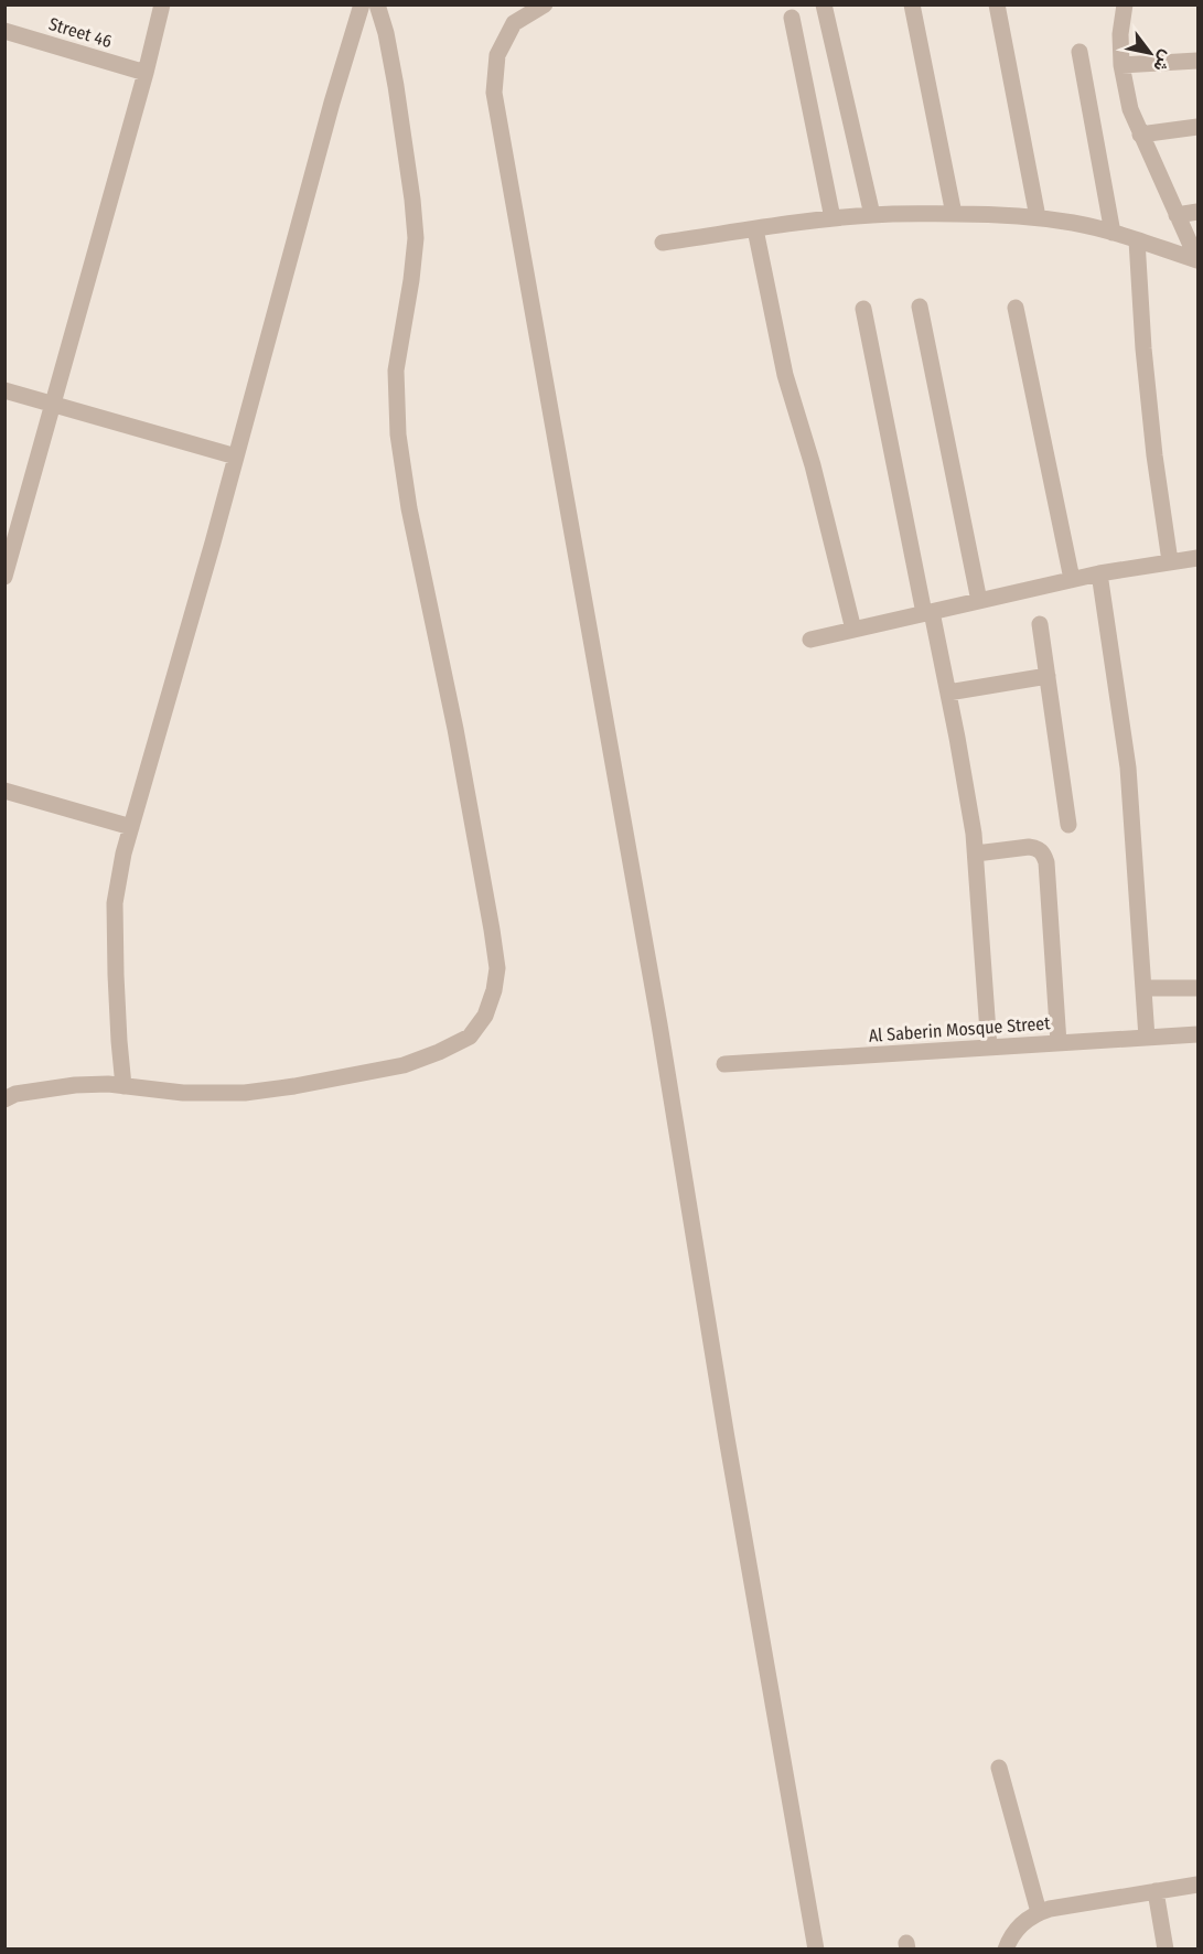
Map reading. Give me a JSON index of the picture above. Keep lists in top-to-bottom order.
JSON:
{
  "streets": {
    "street": ["Street 46", "Al Saberin Mosque Street"]
  },
  "north": "bottom right"
}
